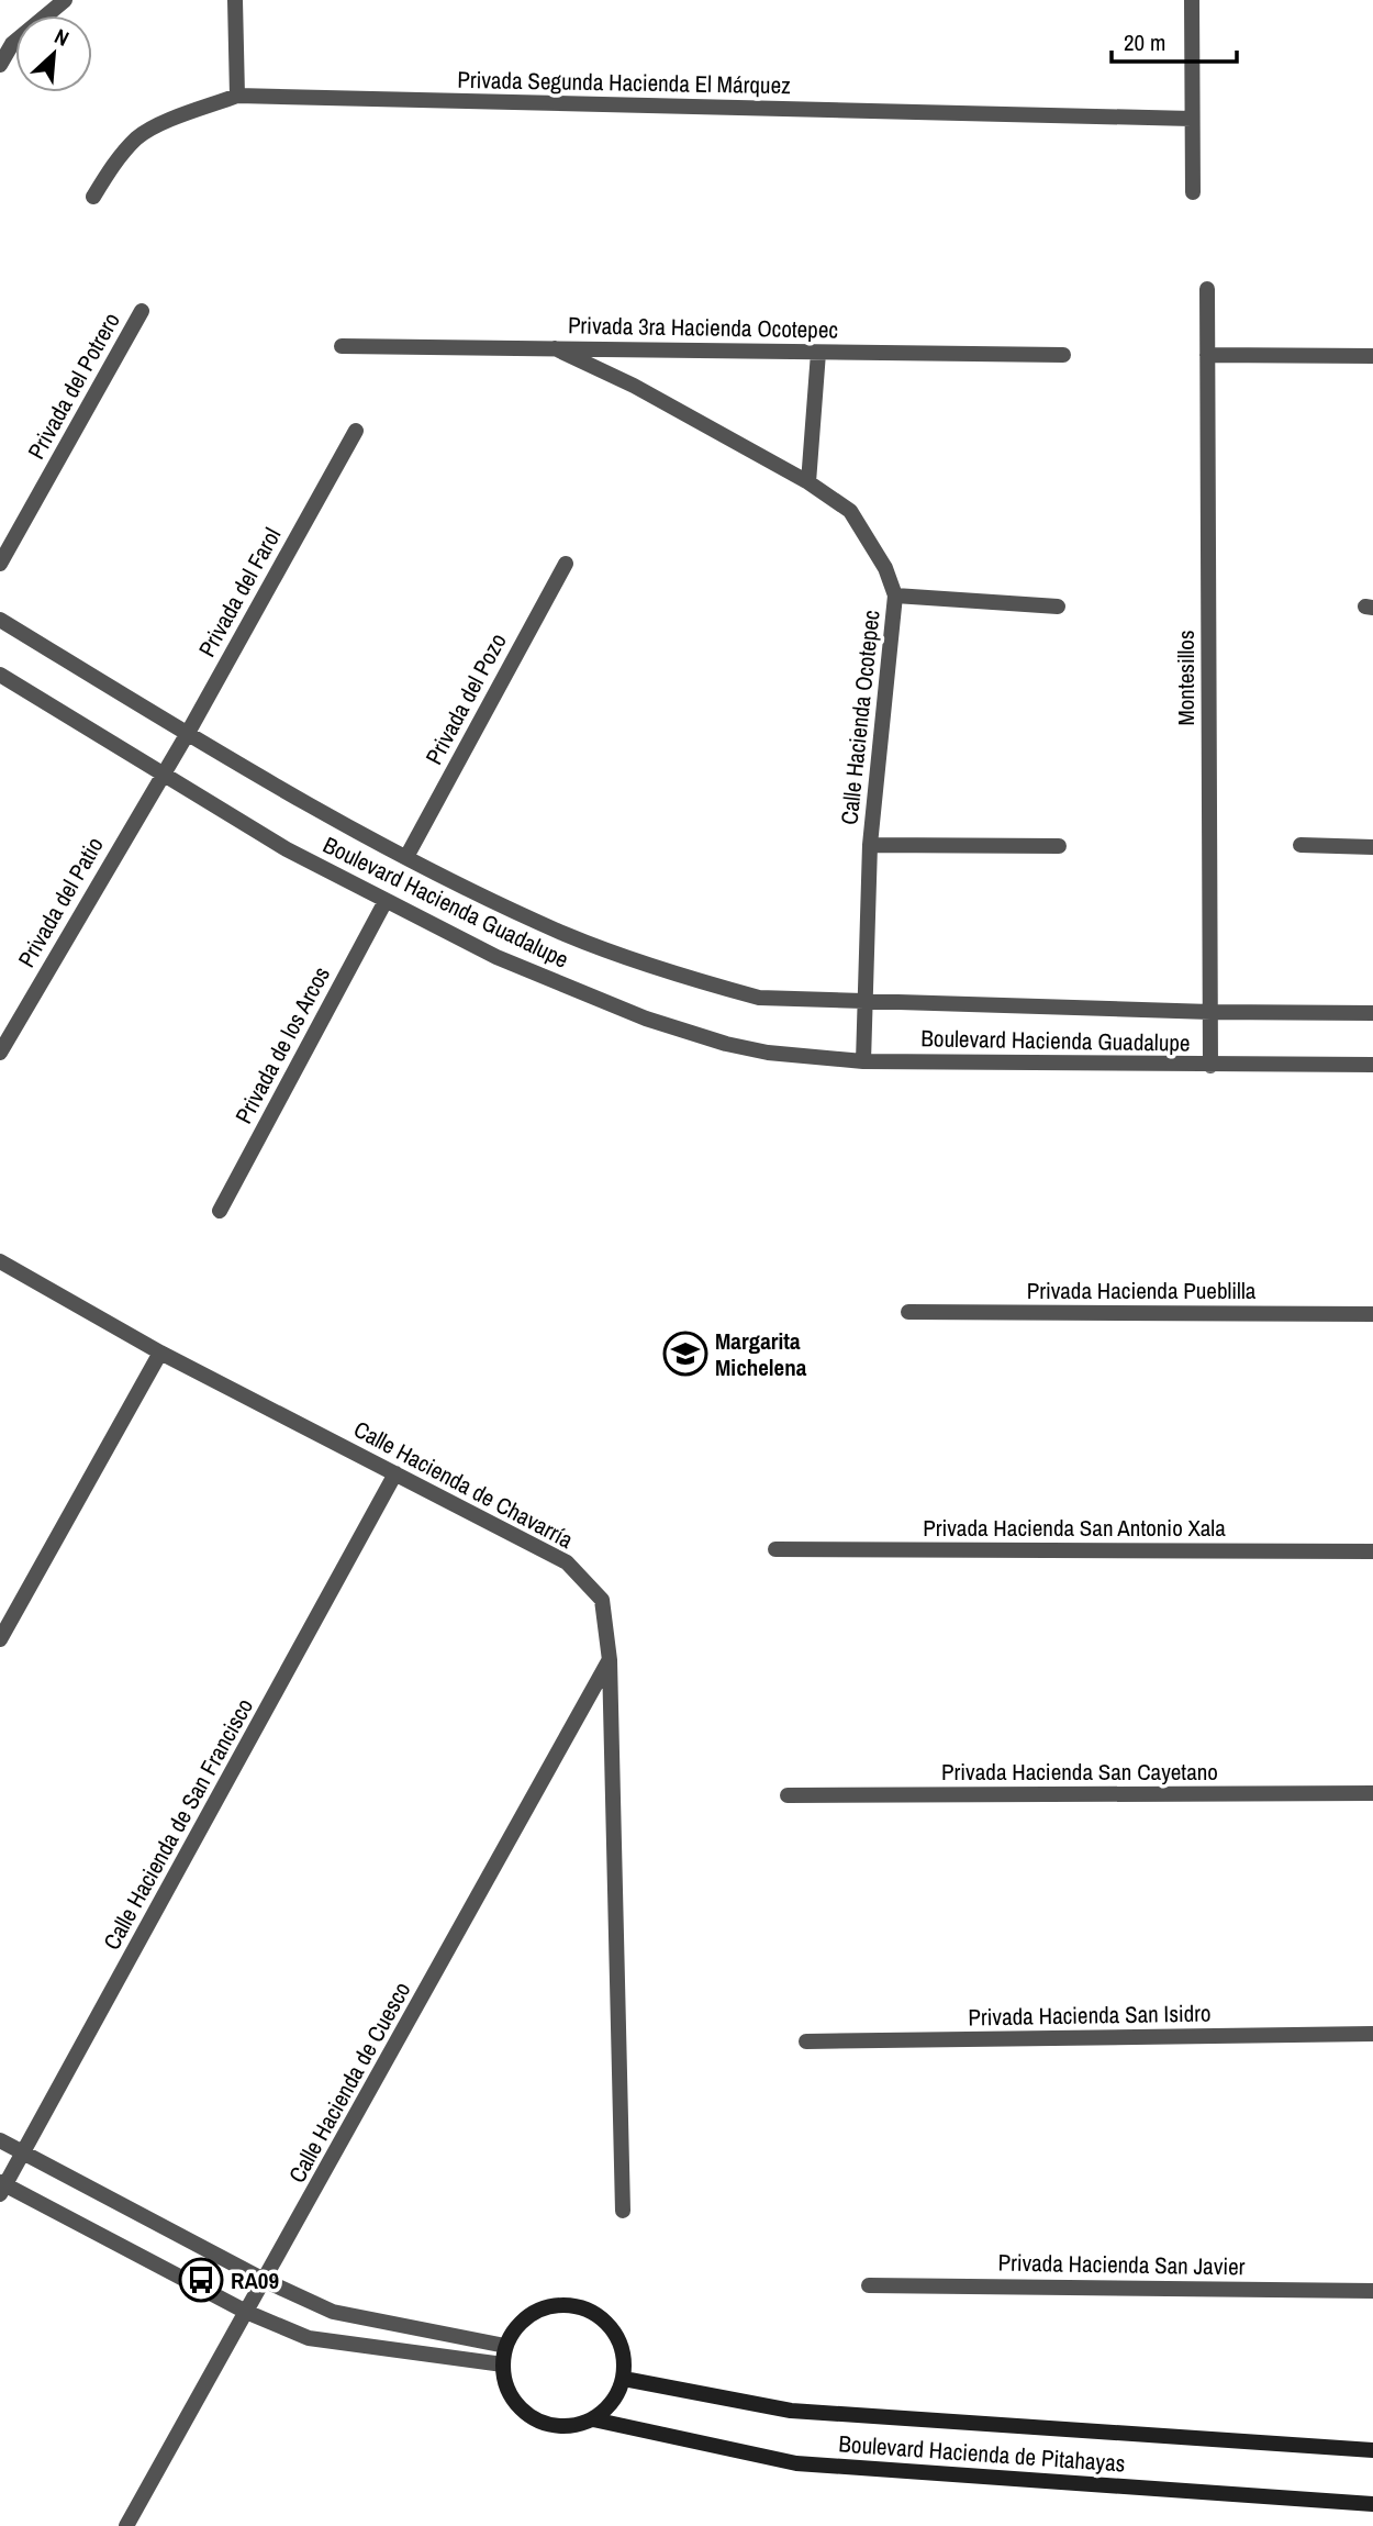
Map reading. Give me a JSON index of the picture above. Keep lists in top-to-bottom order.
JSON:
{
  "streets": {
    "street": [
      "Privada Segunda Hacienda El Márquez",
      "Privada 3ra Hacienda Ocotepec",
      "Privada del Potrero",
      "Privada del Farol",
      "Montesillos",
      "Privada del Pozo",
      "Calle Hacienda Ocotepec",
      "Privada del Patio",
      "Boulevard Hacienda Guadalupe",
      "Privada de los Arcos",
      "Privada Hacienda Pueblilla",
      "Calle Hacienda de Chavarría",
      "Privada Hacienda San Antonio Xala",
      "Privada Hacienda San Cayetano",
      "Calle Hacienda de San Francisco",
      "Privada Hacienda San Isidro",
      "Calle Hacienda de Cuesco",
      "Privada Hacienda San Javier",
      "Boulevard Hacienda de Pitahayas"
    ]
  },
  "crossings": [
    ["Privada 3ra Hacienda Ocotepec", "Calle Hacienda Ocotepec"],
    ["Privada del Farol", "Privada del Patio"],
    ["Privada del Farol", "Boulevard Hacienda Guadalupe"],
    ["Montesillos", "Boulevard Hacienda Guadalupe"],
    ["Privada del Pozo", "Boulevard Hacienda Guadalupe"],
    ["Calle Hacienda Ocotepec", "Boulevard Hacienda Guadalupe"],
    ["Privada del Patio", "Boulevard Hacienda Guadalupe"],
    ["Boulevard Hacienda Guadalupe", "Privada de los Arcos"],
    ["Calle Hacienda de Chavarría", "Calle Hacienda de San Francisco"],
    ["Calle Hacienda de Chavarría", "Calle Hacienda de Cuesco"]
  ],
  "places": {
    "school or university": ["Margarita Michelena"],
    "bus stop": ["RA09"]
  },
  "scale_bar": "20 m",
  "north": "top right"
}
